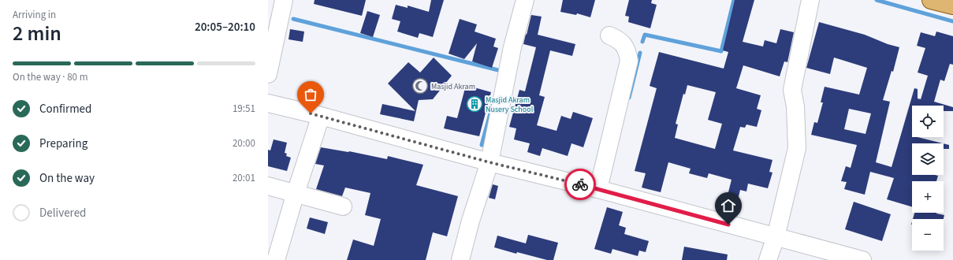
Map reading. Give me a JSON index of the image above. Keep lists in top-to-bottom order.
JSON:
{
  "places": {
    "mosque": ["Masjid Akram"],
    "building": ["Masjid Akram Nusery School"]
  },
  "page": {
    "heading": ["2 min", "Arriving in", "20:05–20:10"],
    "bar": "On the way · 80 m",
    "list": [
      ["Confirmed", "19:51"],
      ["Preparing", "20:00"],
      ["On the way", "20:01"],
      "Delivered"
    ],
    "map_buttons": ["+", "−"]
  }
}
